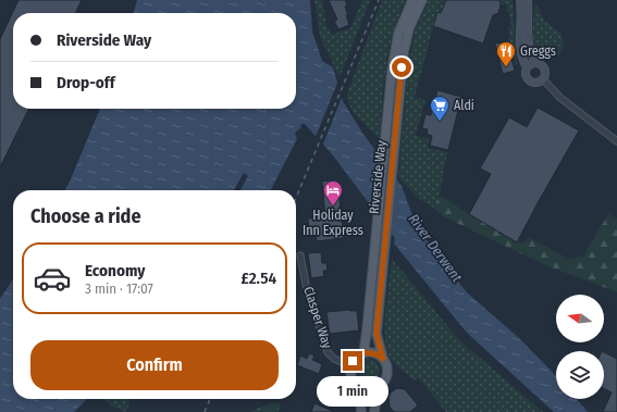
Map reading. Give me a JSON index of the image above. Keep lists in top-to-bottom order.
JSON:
{
  "streets": {
    "main road": ["Riverside Way"],
    "street": ["Clasper Way"]
  },
  "crossings": [
    ["Riverside Way", "Clasper Way"]
  ],
  "water": ["River Derwent"],
  "places": {
    "restaurant": ["Greggs"],
    "supermarket": ["Aldi"],
    "hotel": ["Holiday Inn Express"]
  },
  "north": "left",
  "page": {
    "banner": ["Riverside Way", "Drop-off"],
    "heading": "Choose a ride",
    "list": [
      {
        "name": "Economy",
        "note": "3 min · 17:07",
        "value": "£2.54"
      }
    ],
    "buttons": "Confirm",
    "bubble": "1 min"
  }
}
